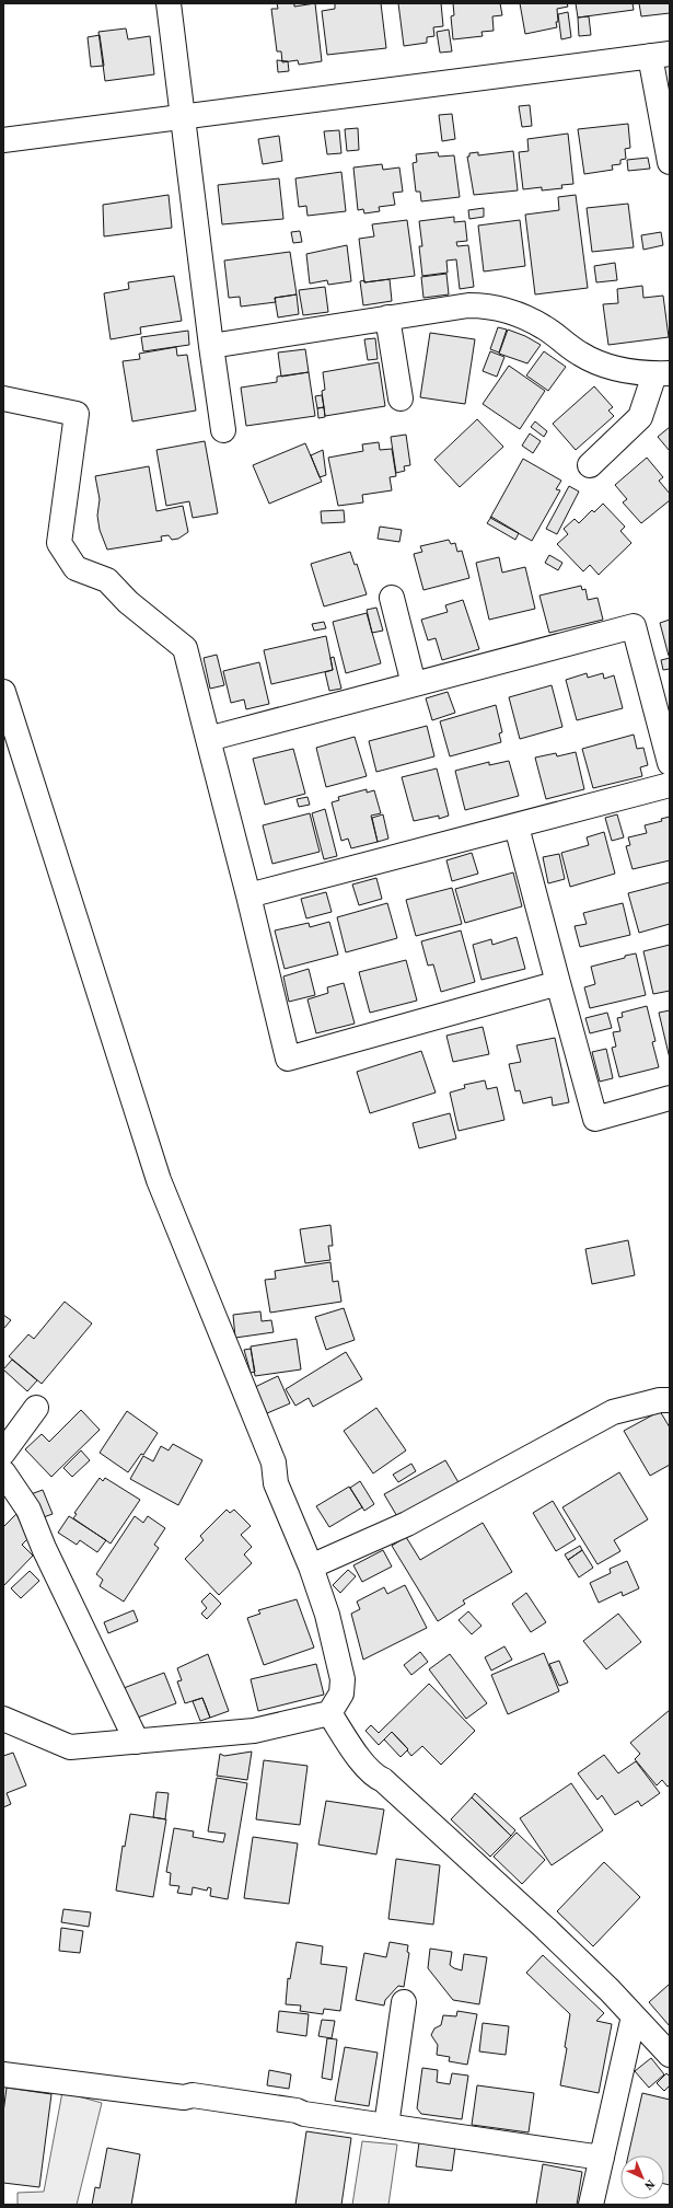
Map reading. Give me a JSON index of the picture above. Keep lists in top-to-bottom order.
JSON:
{
  "north": "bottom right"
}
